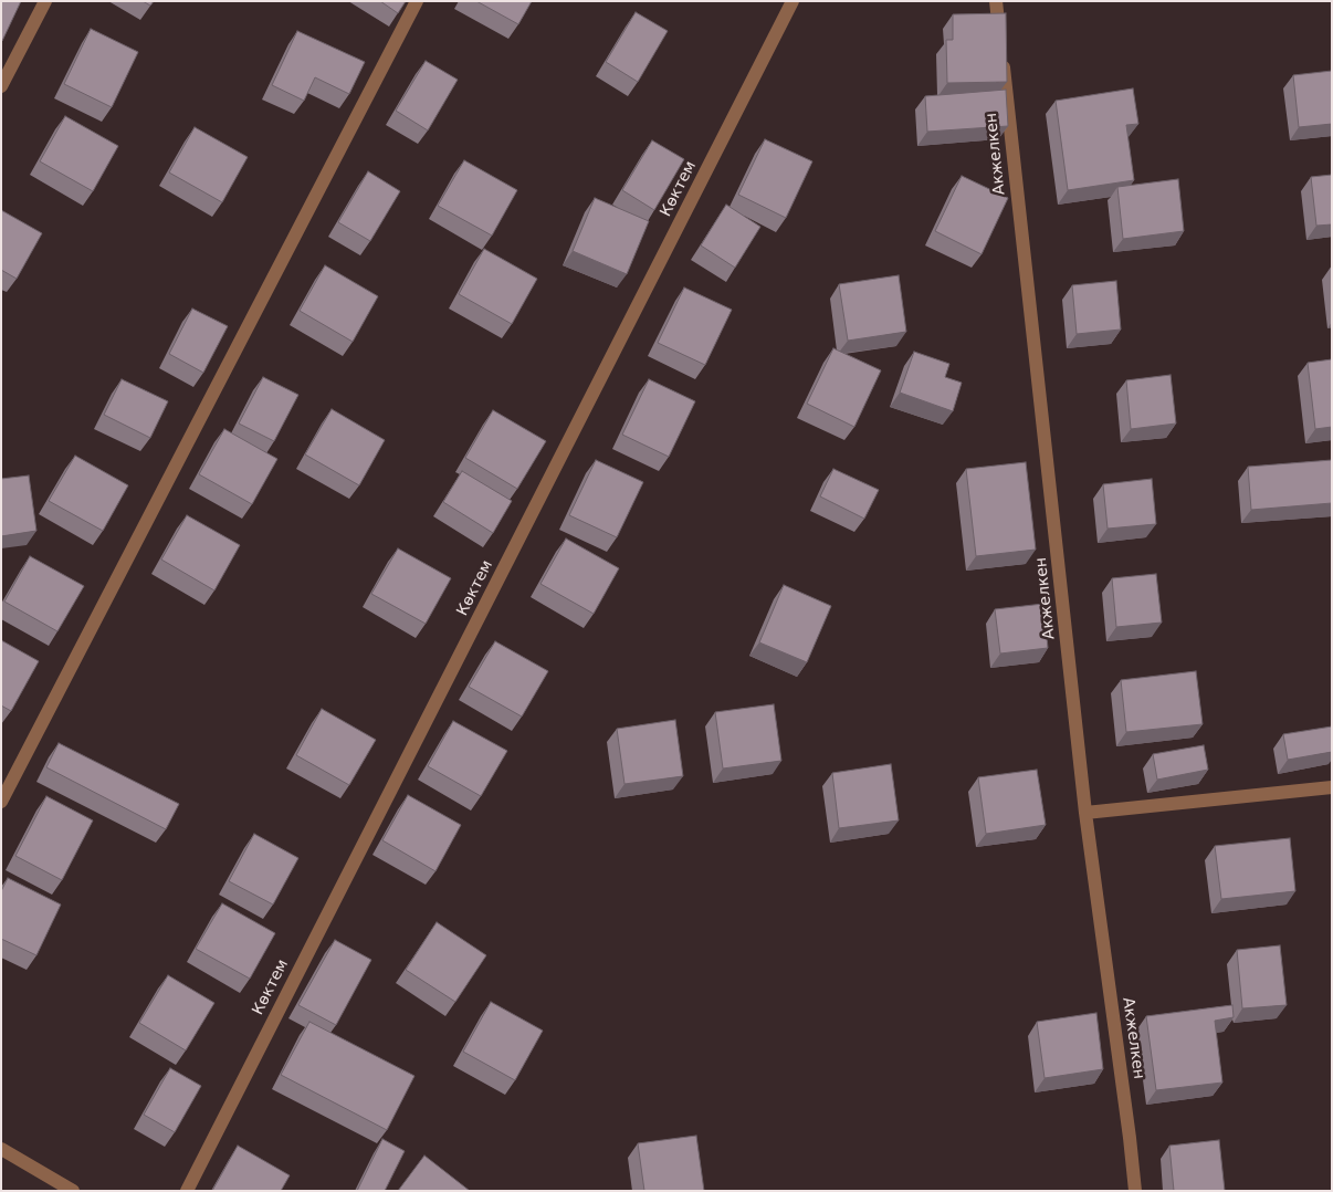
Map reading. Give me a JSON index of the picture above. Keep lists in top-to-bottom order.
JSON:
{
  "streets": {
    "street": ["Акжелкен", "Көктем"]
  }
}
